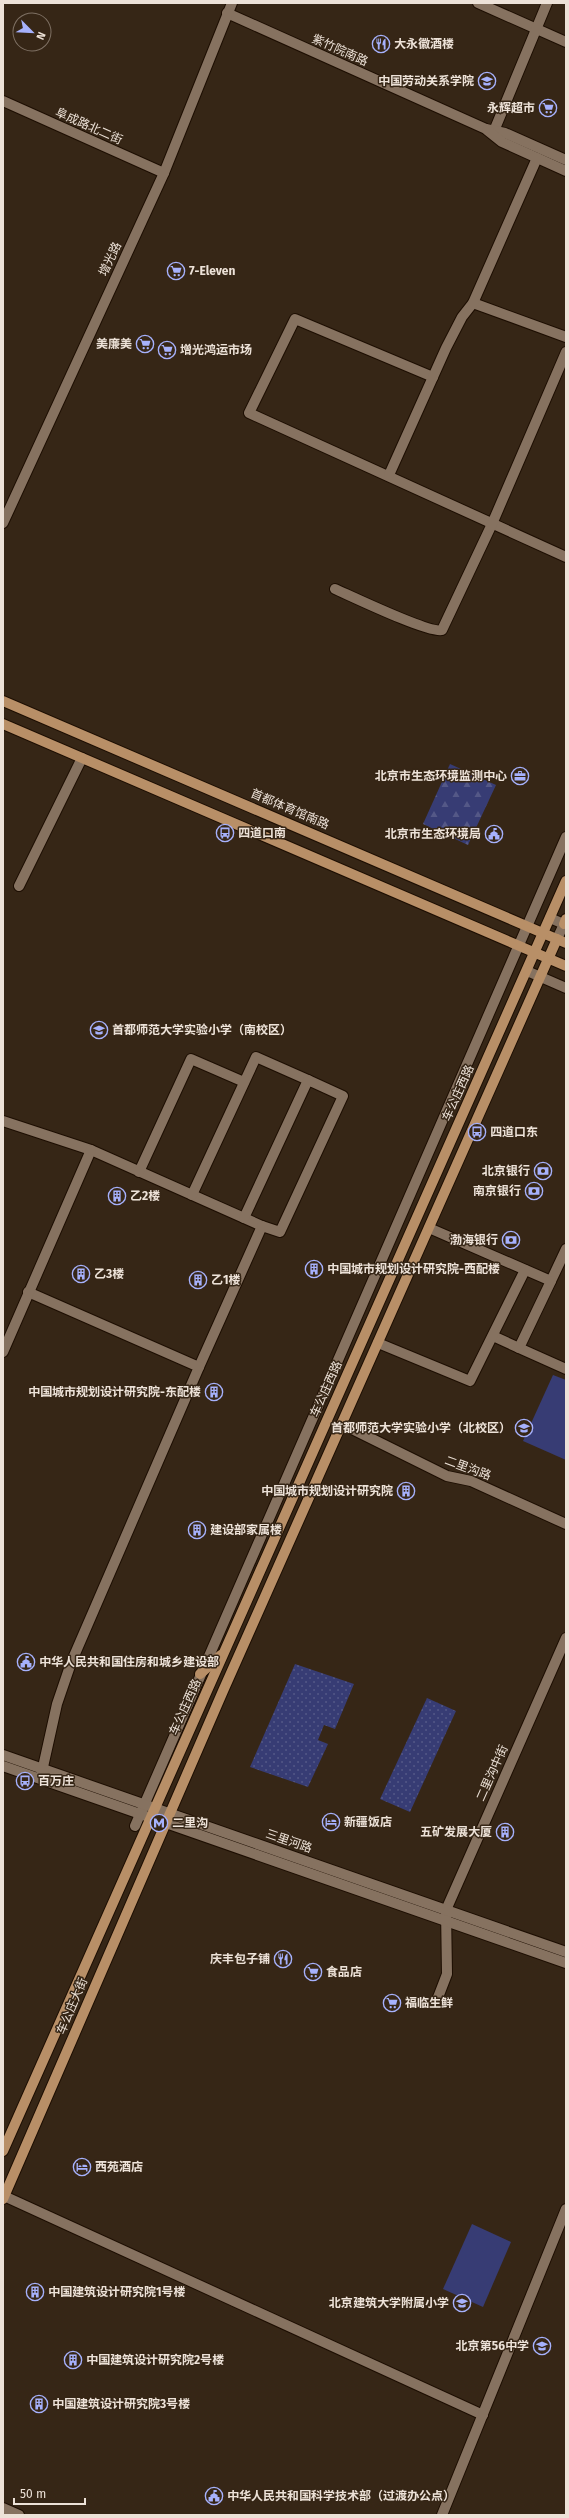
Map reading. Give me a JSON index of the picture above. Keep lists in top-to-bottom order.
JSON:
{
  "streets": {
    "main road": ["首都体育馆南路", "车公庄西路", "车公庄大街"],
    "street": [
      "紫竹院南路",
      "阜成路北二街",
      "增光路",
      "二里沟路",
      "二里沟中街",
      "三里河路"
    ]
  },
  "crossings": [
    ["紫竹院南路", "增光路"],
    ["阜成路北二街", "增光路"],
    ["首都体育馆南路", "车公庄西路"],
    ["车公庄西路", "三里河路"],
    ["车公庄西路", "车公庄大街"],
    ["二里沟中街", "三里河路"],
    ["三里河路", "车公庄大街"]
  ],
  "places": {
    "restaurant": ["大永徽酒楼", "庆丰包子铺"],
    "school or university": [
      "中国劳动关系学院",
      "首都师范大学实验小学（南校区）",
      "首都师范大学实验小学（北校区）",
      "北京建筑大学附属小学",
      "北京第56中学"
    ],
    "supermarket": [
      "永辉超市",
      "7-Eleven",
      "美廉美",
      "增光鸿运市场",
      "食品店",
      "福临生鲜"
    ],
    "office": ["北京市生态环境监测中心"],
    "bus stop": ["四道口南", "四道口东", "百万庄"],
    "public building": ["北京市生态环境局", "中华人民共和国住房和城乡建设部", "中华人民共和国科学技术部（过渡办公点）"],
    "bank": ["北京银行", "南京银行", "渤海银行"],
    "building": [
      "乙2楼",
      "中国城市规划设计研究院-西配楼",
      "乙3楼",
      "乙1楼",
      "中国城市规划设计研究院-东配楼",
      "中国城市规划设计研究院",
      "建设部家属楼",
      "五矿发展大厦",
      "中国建筑设计研究院1号楼",
      "中国建筑设计研究院2号楼",
      "中国建筑设计研究院3号楼"
    ],
    "hotel": ["新疆饭店", "西苑酒店"],
    "metro station": ["二里沟"]
  },
  "scale_bar": "50 m",
  "north": "bottom right"
}
